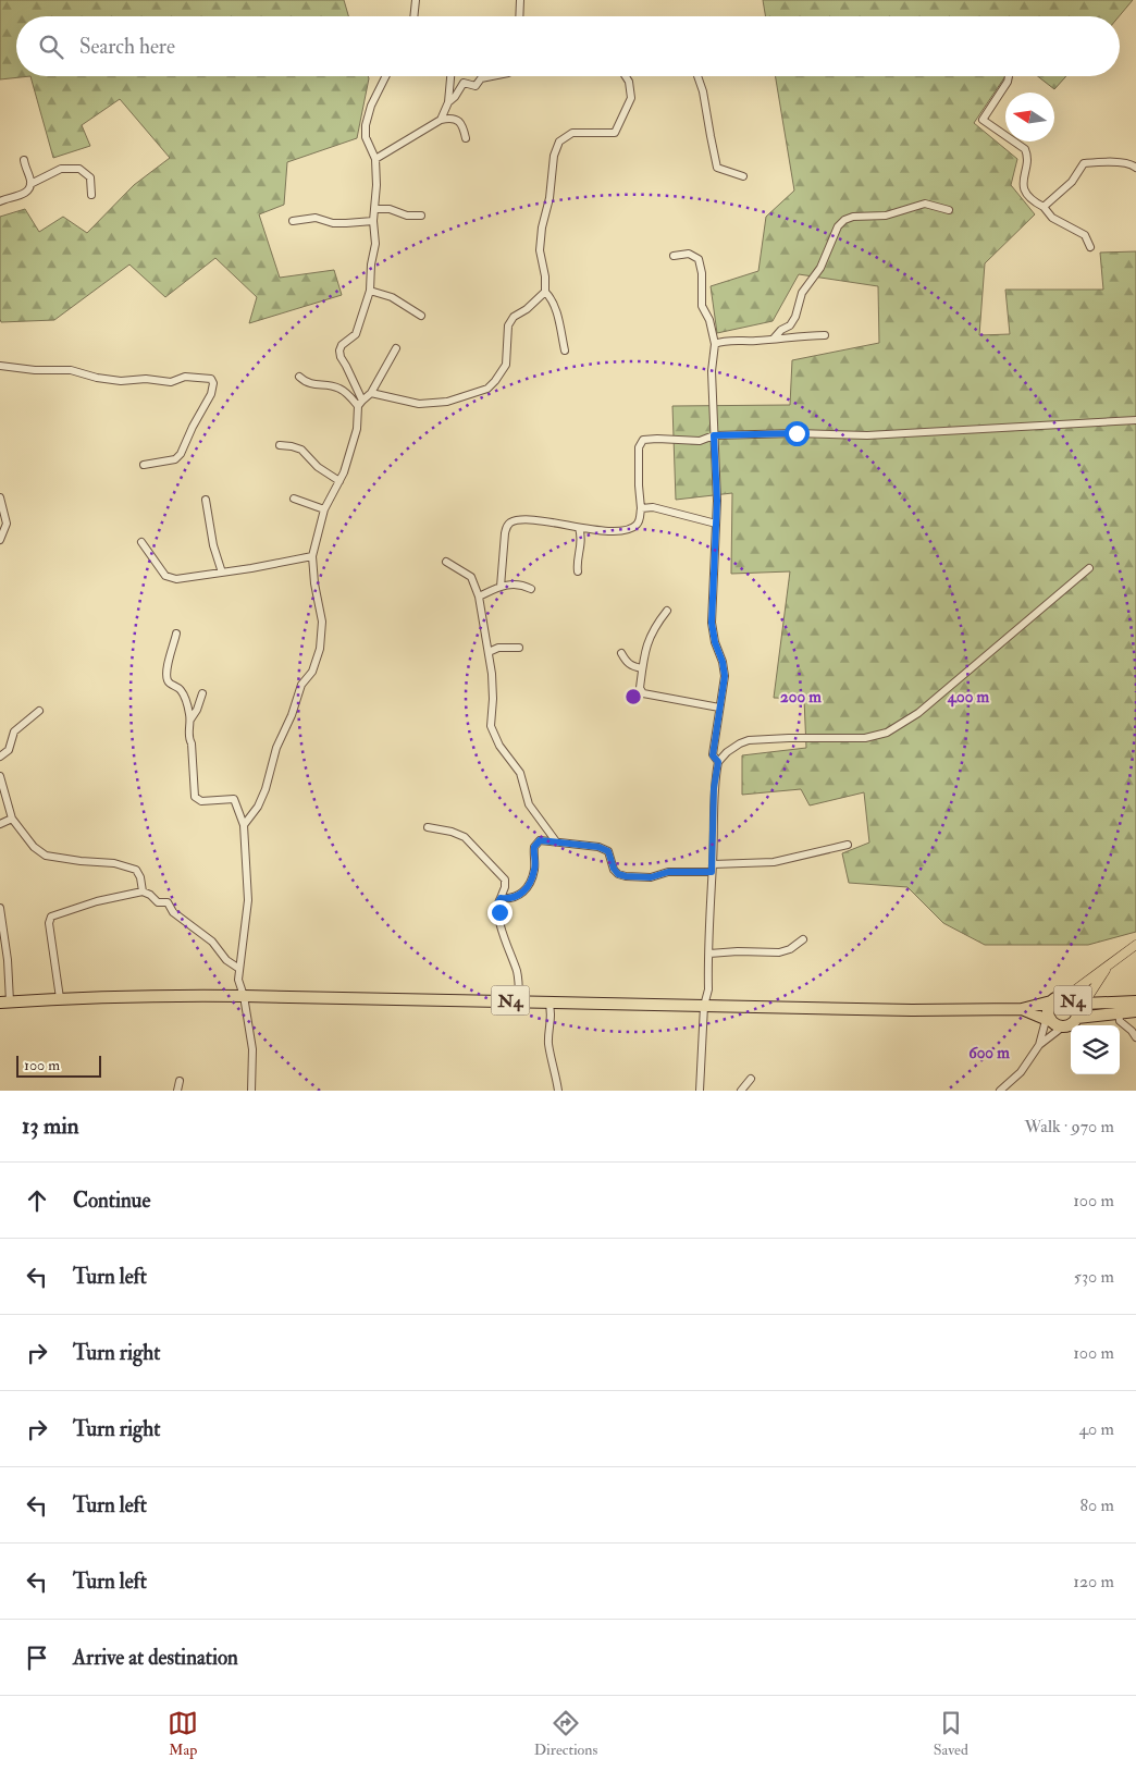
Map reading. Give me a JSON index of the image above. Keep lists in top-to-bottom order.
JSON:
{
  "streets": {
    "highway": ["N4"]
  },
  "scale_bar": "100 m",
  "north": "left",
  "page": {
    "search": "Search here",
    "scale": "100 m",
    "heading": ["13 min", "Walk · 970 m"],
    "list": [
      ["Continue", "100 m"],
      ["Turn left", "530 m"],
      ["Turn right", "100 m"],
      ["Turn right", "40 m"],
      ["Turn left", "80 m"],
      ["Turn left", "120 m"],
      "Arrive at destination"
    ],
    "nav": ["Map", "Directions", "Saved"]
  },
  "rings": ["200 m", "400 m", "600 m"]
}
